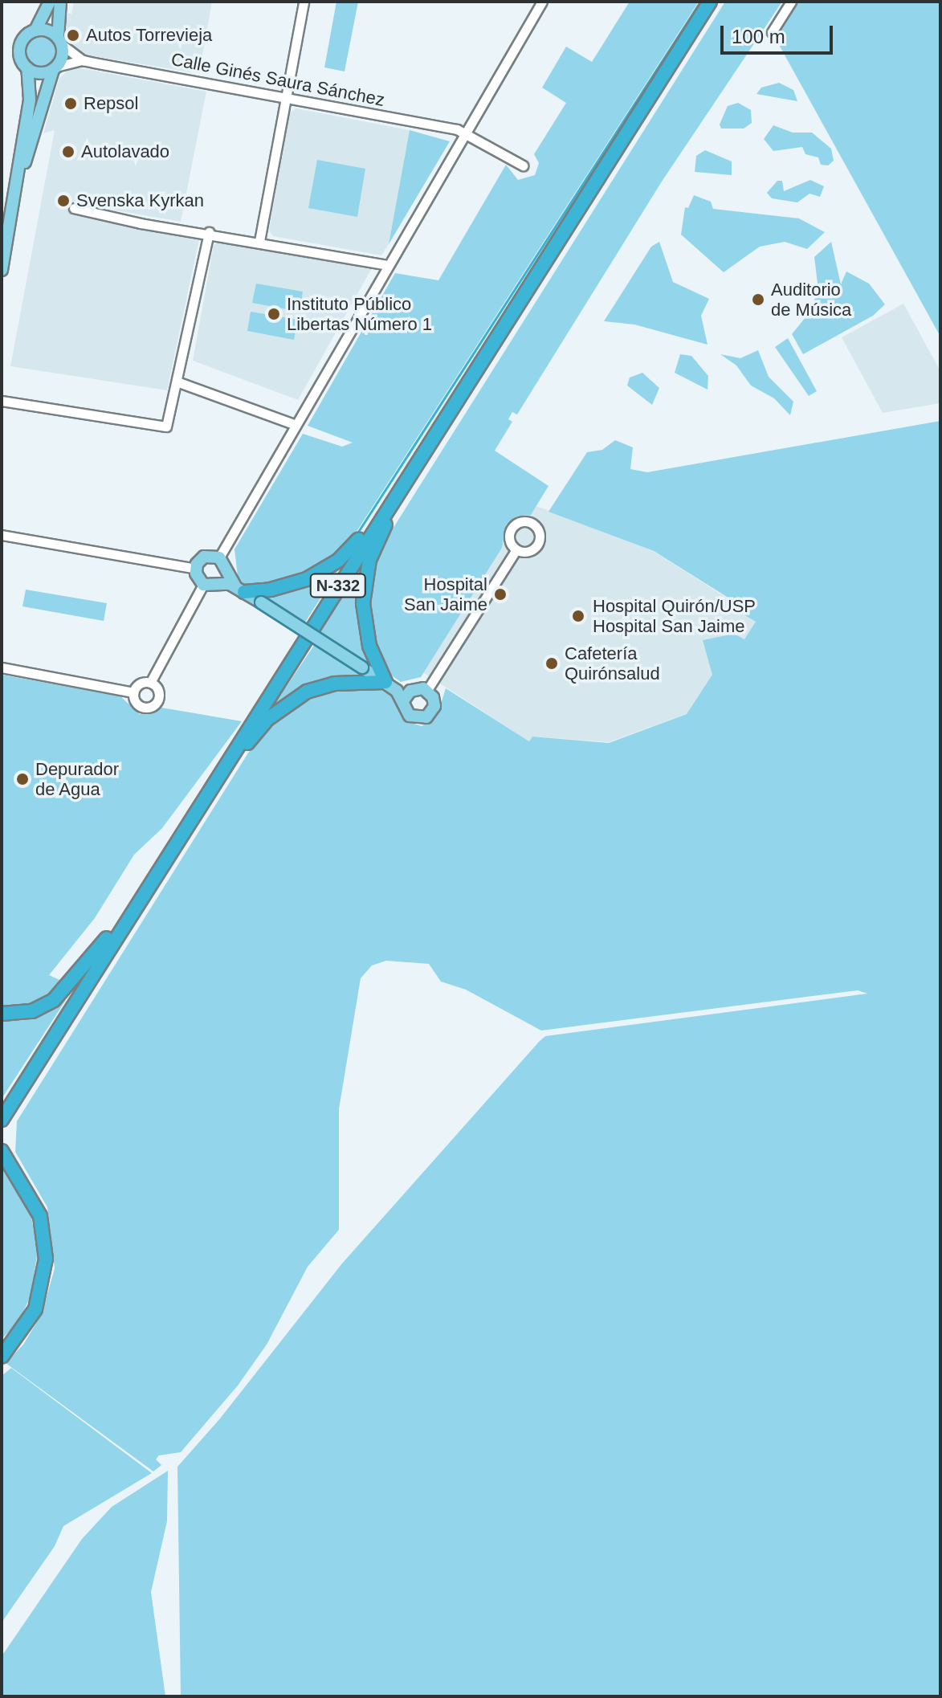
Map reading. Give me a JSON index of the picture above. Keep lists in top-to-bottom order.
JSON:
{
  "streets": {
    "highway": ["N-332"],
    "street": ["Calle Ginés Saura Sánchez"]
  },
  "places": [
    "Autos Torrevieja",
    "Repsol",
    "Autolavado",
    "Svenska Kyrkan",
    "Auditorio de Música",
    "Instituto Público Libertas Número 1",
    "Hospital San Jaime",
    "Hospital Quirón/USP Hospital San Jaime",
    "Cafetería Quirónsalud",
    "Depurador de Agua"
  ],
  "scale_bar": "100 m"
}
